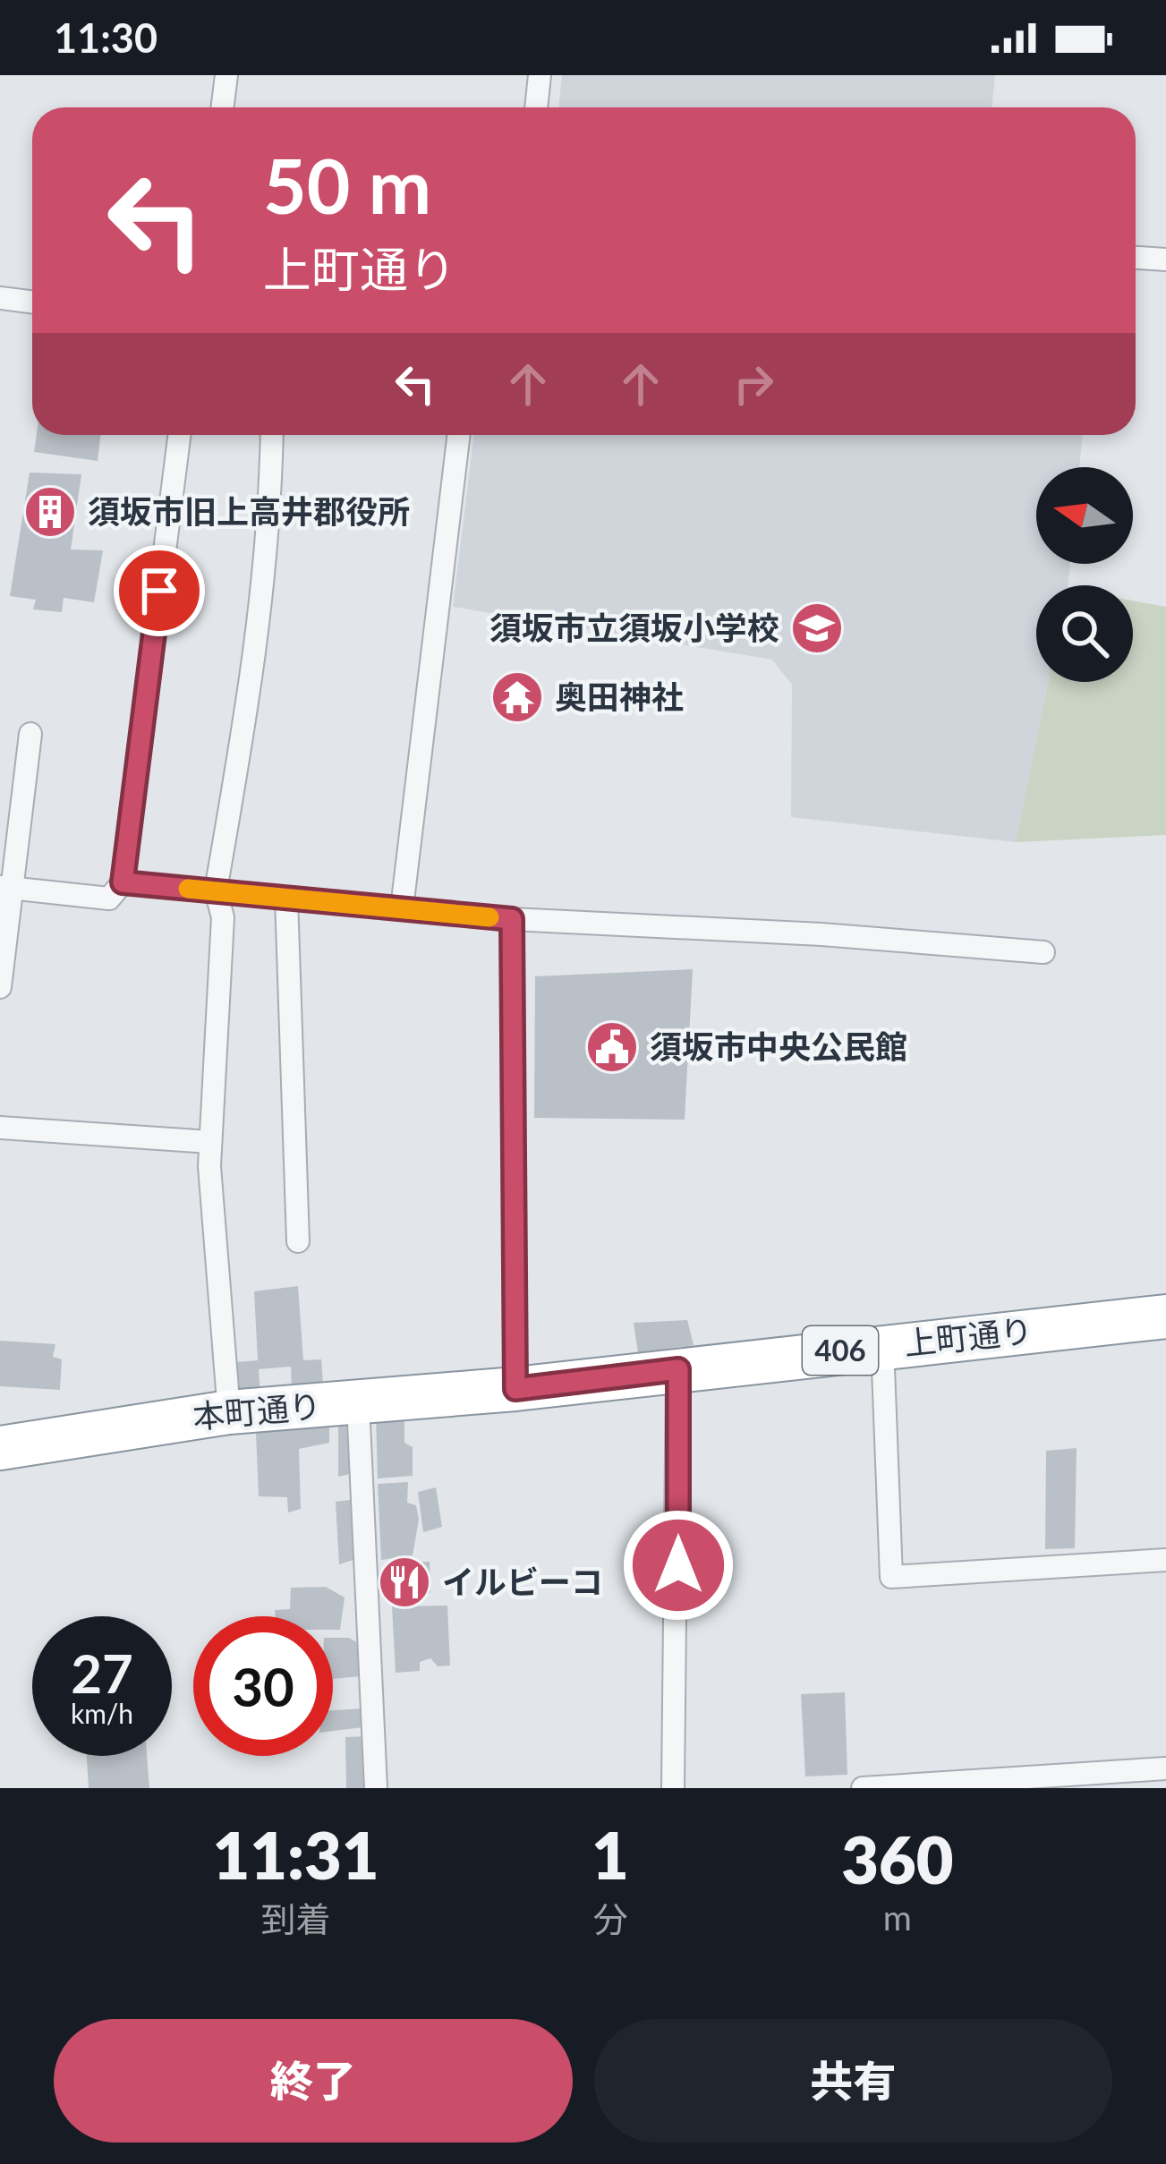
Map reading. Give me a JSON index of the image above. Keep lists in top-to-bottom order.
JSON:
{
  "streets": {
    "highway": ["上町通り", "406", "本町通り"]
  },
  "crossings": [
    ["上町通り", "本町通り"]
  ],
  "places": {
    "building": ["須坂市旧上高井郡役所"],
    "school or university": ["須坂市立須坂小学校"],
    "temple": ["奥田神社"],
    "public building": ["須坂市中央公民館"],
    "restaurant": ["イルビーコ"]
  },
  "north": "left",
  "page": {
    "status": "11:30",
    "turn": ["50 m", "上町通り"],
    "speed": "27 km/h",
    "limit": "30",
    "eta": [
      "11:31",
      "到着",
      "1",
      "分",
      "360",
      "m"
    ],
    "buttons": ["終了", "共有"]
  }
}
